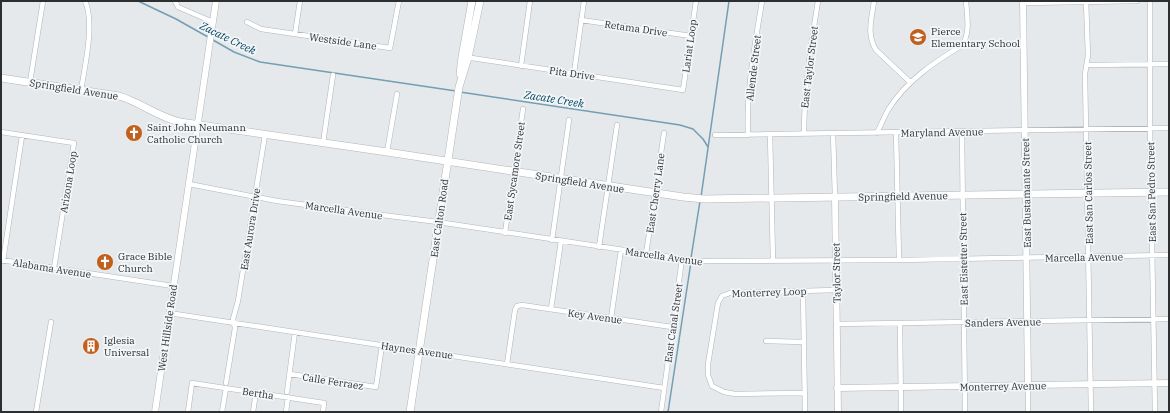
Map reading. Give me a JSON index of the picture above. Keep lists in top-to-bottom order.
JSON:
{
  "streets": {
    "main road": ["Springfield Avenue", "East Calton Road"],
    "street": [
      "Retama Drive",
      "Westside Lane",
      "Lariat Loop",
      "East Taylor Street",
      "Allende Street",
      "Pita Drive",
      "Maryland Avenue",
      "East Sycamore Street",
      "Arizona Loop",
      "East San Pedro Street",
      "East Cherry Lane",
      "East Bustamante Street",
      "East San Carlos Street",
      "Marcella Avenue",
      "East Aurora Drive",
      "East Eistetter Street",
      "Alabama Avenue",
      "Taylor Street",
      "Monterrey Loop",
      "Key Avenue",
      "Sanders Avenue",
      "East Canal Street",
      "West Hillside Road",
      "Haynes Avenue",
      "Calle Ferraez",
      "Monterrey Avenue",
      "Bertha"
    ]
  },
  "crossings": [
    ["Retama Drive", "Lariat Loop"],
    ["Lariat Loop", "Pita Drive"],
    ["East Taylor Street", "Maryland Avenue"],
    ["Allende Street", "Maryland Avenue"],
    ["Pita Drive", "East Calton Road"],
    ["Springfield Avenue", "East Sycamore Street"],
    ["Springfield Avenue", "East San Pedro Street"],
    ["Springfield Avenue", "East Cherry Lane"],
    ["Springfield Avenue", "East Bustamante Street"],
    ["Springfield Avenue", "East San Carlos Street"],
    ["Springfield Avenue", "East Calton Road"],
    ["Springfield Avenue", "East Aurora Drive"],
    ["Springfield Avenue", "East Eistetter Street"],
    ["Springfield Avenue", "Taylor Street"],
    ["Springfield Avenue", "West Hillside Road"],
    ["Maryland Avenue", "East San Pedro Street"],
    ["Maryland Avenue", "East Bustamante Street"],
    ["Maryland Avenue", "East San Carlos Street"],
    ["Maryland Avenue", "East Eistetter Street"],
    ["Maryland Avenue", "Taylor Street"],
    ["East Sycamore Street", "Marcella Avenue"],
    ["Arizona Loop", "Alabama Avenue"],
    ["East San Pedro Street", "Marcella Avenue"],
    ["East San Pedro Street", "Sanders Avenue"],
    ["East San Pedro Street", "Monterrey Avenue"],
    ["East Cherry Lane", "Marcella Avenue"],
    ["East Bustamante Street", "Marcella Avenue"],
    ["East Bustamante Street", "Sanders Avenue"],
    ["East Bustamante Street", "Monterrey Avenue"],
    ["East San Carlos Street", "Marcella Avenue"],
    ["East San Carlos Street", "Sanders Avenue"],
    ["East San Carlos Street", "Monterrey Avenue"],
    ["Marcella Avenue", "East Calton Road"],
    ["Marcella Avenue", "East Aurora Drive"],
    ["Marcella Avenue", "East Eistetter Street"],
    ["Marcella Avenue", "Taylor Street"],
    ["Marcella Avenue", "East Canal Street"],
    ["Marcella Avenue", "West Hillside Road"],
    ["East Calton Road", "Haynes Avenue"],
    ["East Aurora Drive", "Haynes Avenue"],
    ["East Aurora Drive", "Bertha"],
    ["East Eistetter Street", "Sanders Avenue"],
    ["East Eistetter Street", "Monterrey Avenue"],
    ["Alabama Avenue", "West Hillside Road"],
    ["Taylor Street", "Monterrey Loop"],
    ["Taylor Street", "Sanders Avenue"],
    ["Taylor Street", "Monterrey Avenue"],
    ["Key Avenue", "East Canal Street"],
    ["Key Avenue", "Haynes Avenue"],
    ["East Canal Street", "Haynes Avenue"],
    ["West Hillside Road", "Haynes Avenue"],
    ["Haynes Avenue", "Calle Ferraez"]
  ],
  "water": ["Zacate Creek"],
  "places": {
    "school or university": ["Pierce Elementary School"],
    "church": ["Saint John Neumann Catholic Church", "Grace Bible Church"],
    "building": ["Iglesia Universal"]
  }
}
